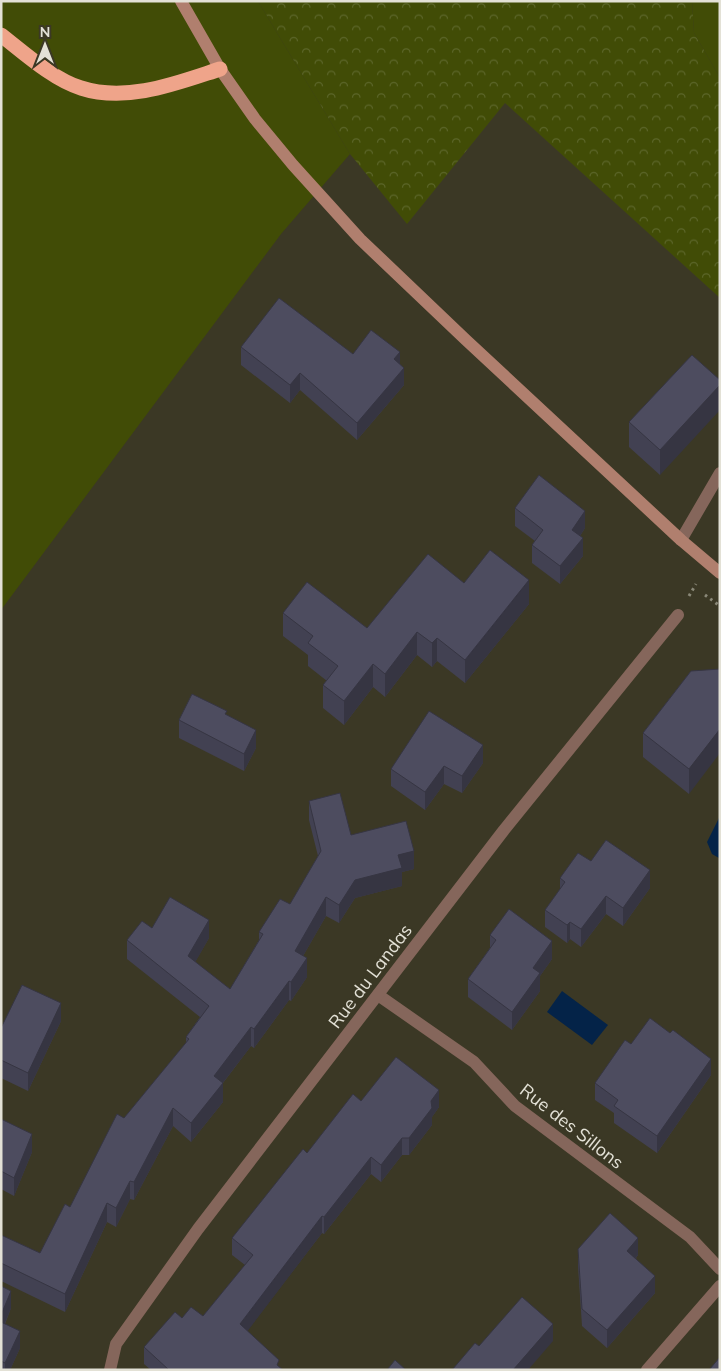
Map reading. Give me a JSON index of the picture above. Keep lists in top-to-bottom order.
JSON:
{
  "streets": {
    "street": ["Rue du Landas", "Rue des Sillons"]
  },
  "crossings": [
    ["Rue du Landas", "Rue des Sillons"]
  ],
  "north": "top"
}
